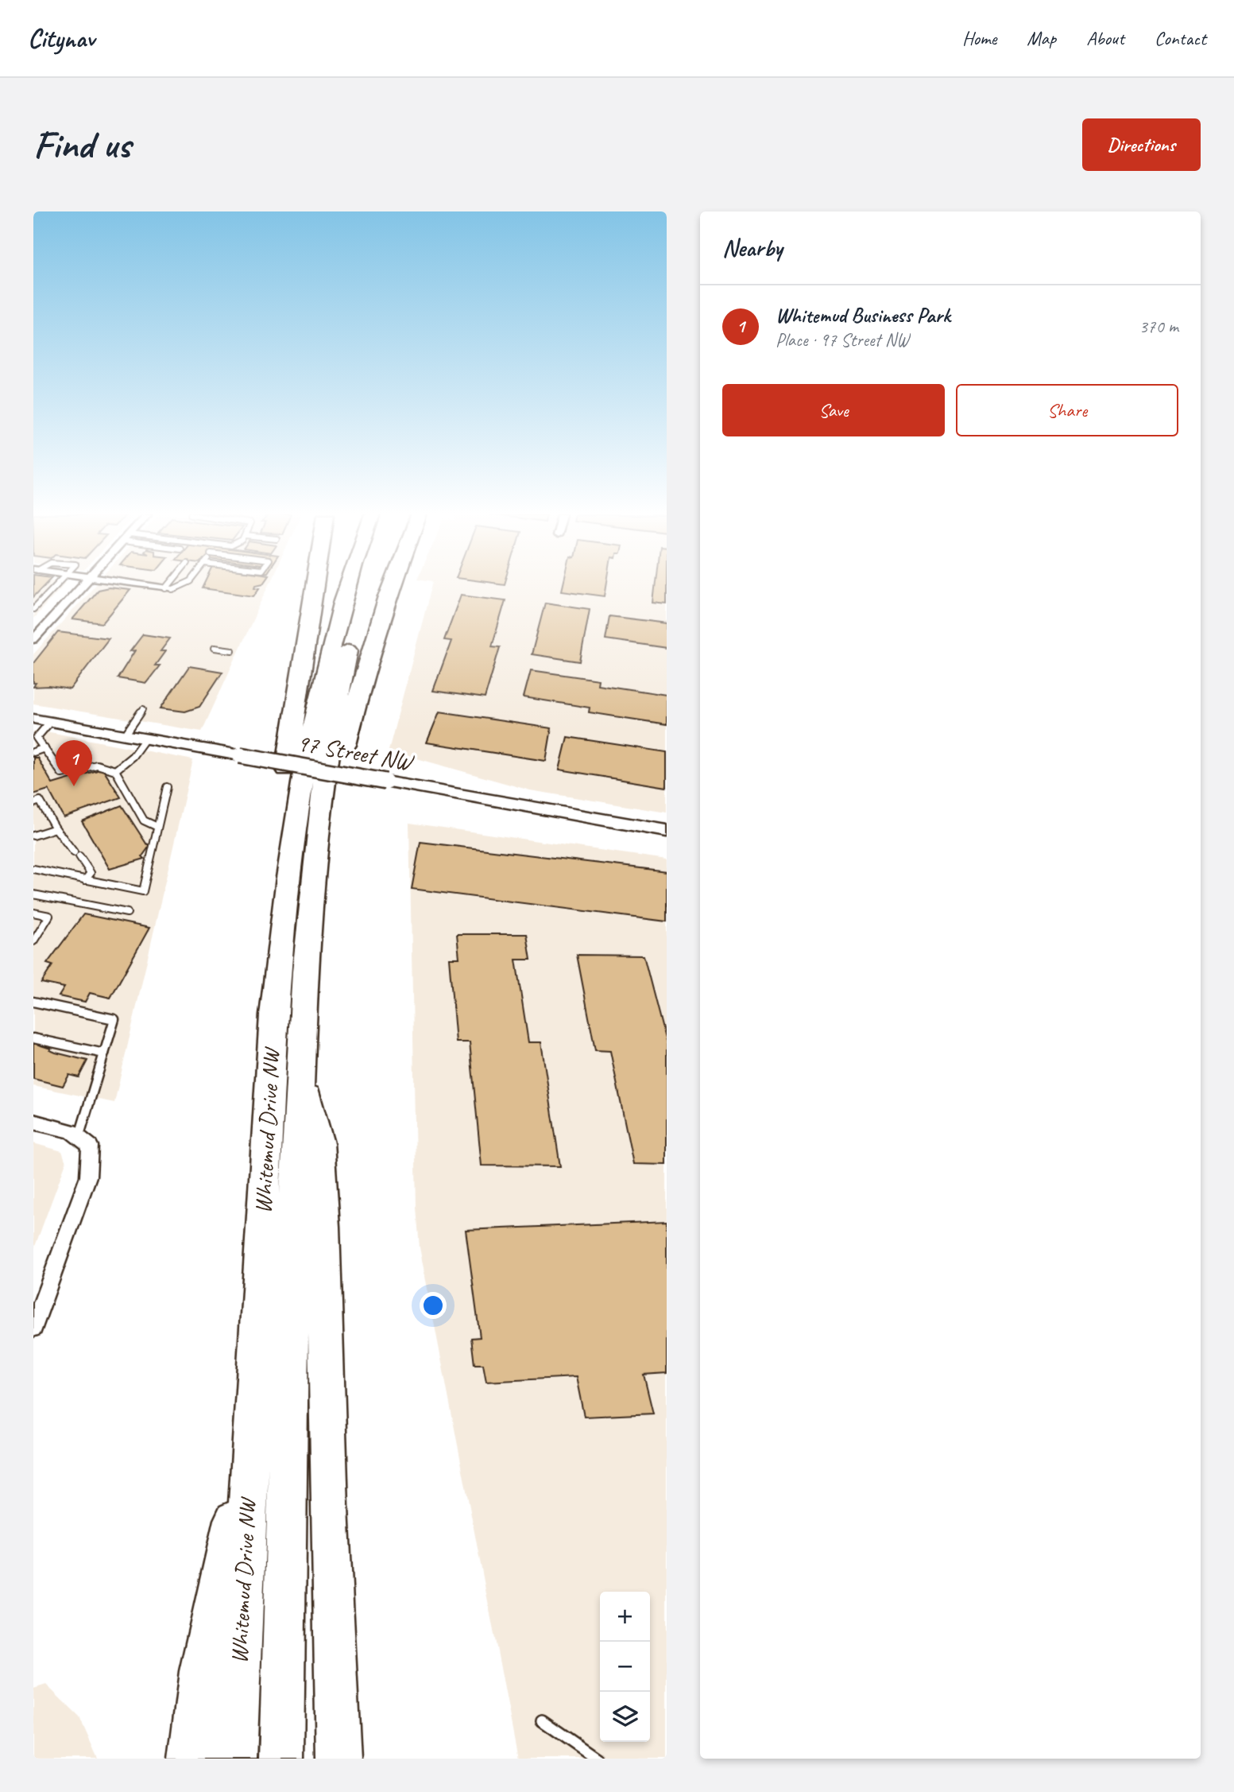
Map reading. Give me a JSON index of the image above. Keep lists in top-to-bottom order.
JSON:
{
  "streets": {
    "highway": ["Whitemud Drive NW"],
    "street": ["97 Street NW"]
  },
  "page": {
    "header": "Citynav",
    "nav": [
      "Home",
      "Map",
      "About",
      "Contact"
    ],
    "buttons": [
      "Directions",
      ["Save", "Share"]
    ],
    "title": "Find us",
    "heading": "Nearby",
    "list": [
      {
        "mark": "1",
        "name": "Whitemud Business Park",
        "note": "Place · 97 Street NW",
        "value": "370 m"
      }
    ],
    "pins": "1",
    "map_buttons": ["+", "−"]
  }
}
